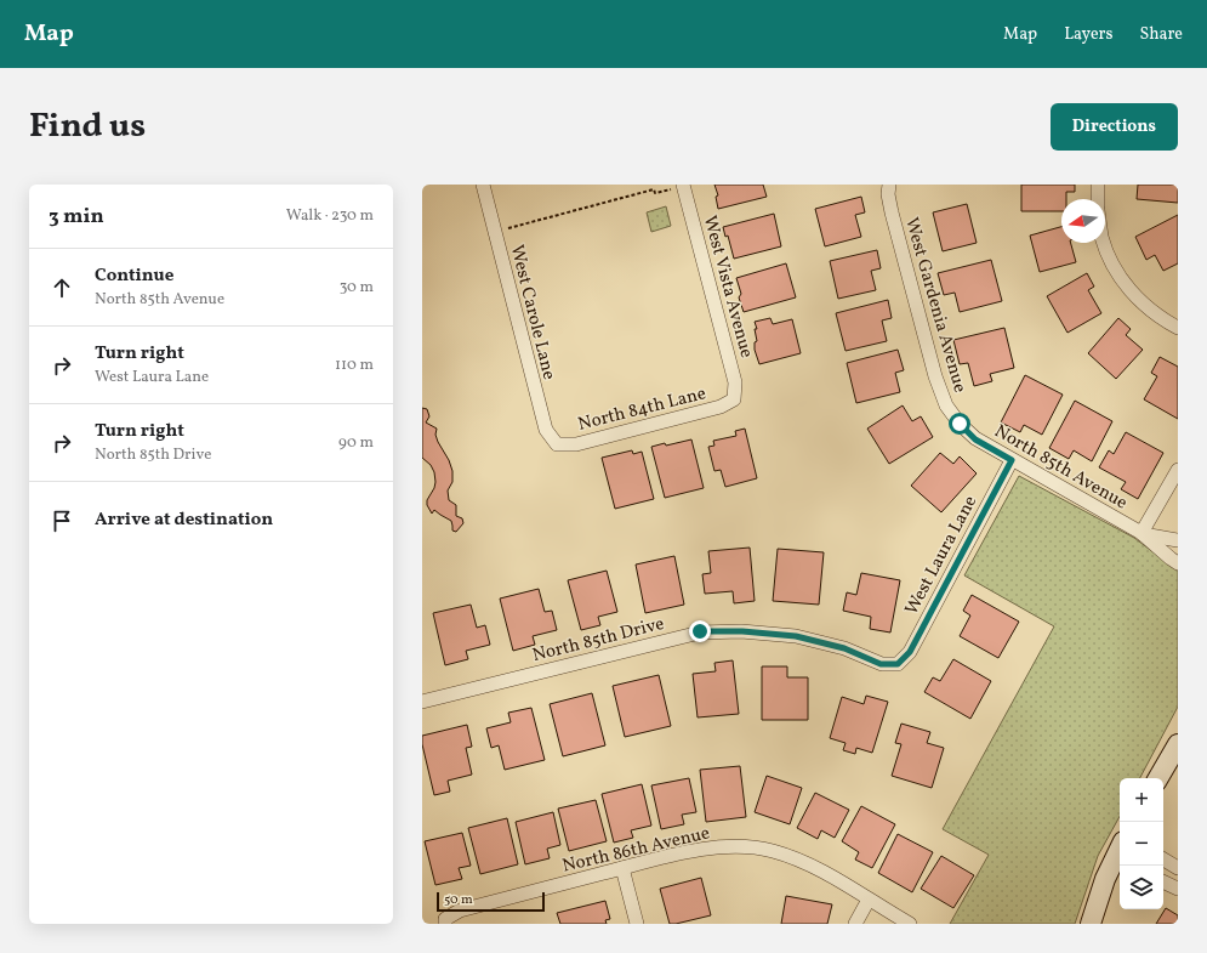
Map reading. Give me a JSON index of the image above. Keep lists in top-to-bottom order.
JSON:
{
  "streets": {
    "street": [
      "West Vista Avenue",
      "West Gardenia Avenue",
      "West Carole Lane",
      "North 84th Lane",
      "North 85th Avenue",
      "West Laura Lane",
      "North 85th Drive",
      "North 86th Avenue"
    ]
  },
  "crossings": [
    ["West Vista Avenue", "North 84th Lane"],
    ["West Gardenia Avenue", "North 85th Avenue"],
    ["West Carole Lane", "North 84th Lane"],
    ["North 85th Avenue", "West Laura Lane"],
    ["West Laura Lane", "North 85th Drive"]
  ],
  "scale_bar": "50 m",
  "north": "left",
  "page": {
    "header": "Map",
    "nav": ["Map", "Layers", "Share"],
    "title": "Find us",
    "buttons": "Directions",
    "heading": ["3 min", "Walk · 230 m"],
    "list": [
      ["Continue", "North 85th Avenue", "30 m"],
      ["Turn right", "West Laura Lane", "110 m"],
      ["Turn right", "North 85th Drive", "90 m"],
      "Arrive at destination"
    ],
    "map_buttons": ["+", "−"],
    "scale": "50 m"
  }
}
